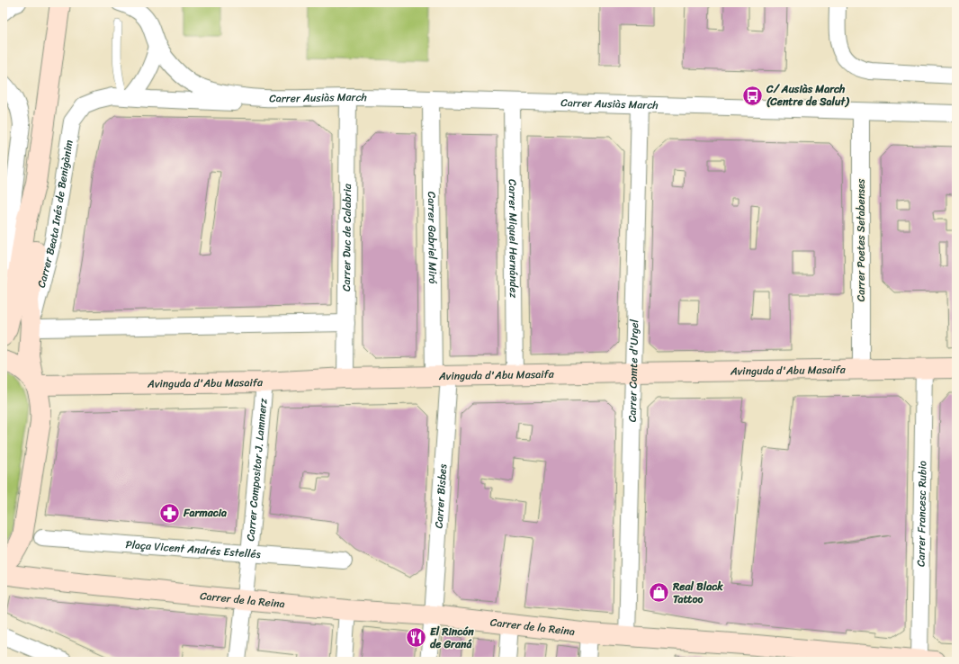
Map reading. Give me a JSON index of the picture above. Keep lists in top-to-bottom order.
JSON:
{
  "streets": {
    "street": [
      "Carrer Ausiàs March",
      "Carrer Beata Inés de Benigànim",
      "Carrer Duc de Calabria",
      "Carrer Gabriel Miró",
      "Carrer Miquel Hernández",
      "Carrer Poetes Setabenses",
      "Avinguda d'Abu Masaifa",
      "Carrer Comte d'Urgel",
      "Carrer Compositor J. Lammerz",
      "Carrer Bisbes",
      "Carrer Francesc Rubio",
      "Plaça Vicent Andrés Estellés",
      "Carrer de la Reina"
    ]
  },
  "crossings": [
    ["Carrer Ausiàs March", "Carrer Beata Inés de Benigànim"],
    ["Carrer Ausiàs March", "Carrer Duc de Calabria"],
    ["Carrer Ausiàs March", "Carrer Gabriel Miró"],
    ["Carrer Ausiàs March", "Carrer Miquel Hernández"],
    ["Carrer Ausiàs March", "Carrer Poetes Setabenses"],
    ["Carrer Ausiàs March", "Carrer Comte d'Urgel"],
    ["Carrer Beata Inés de Benigànim", "Avinguda d'Abu Masaifa"],
    ["Carrer Beata Inés de Benigànim", "Carrer de la Reina"],
    ["Carrer Duc de Calabria", "Avinguda d'Abu Masaifa"],
    ["Carrer Gabriel Miró", "Avinguda d'Abu Masaifa"],
    ["Carrer Gabriel Miró", "Carrer Bisbes"],
    ["Carrer Miquel Hernández", "Avinguda d'Abu Masaifa"],
    ["Carrer Poetes Setabenses", "Avinguda d'Abu Masaifa"],
    ["Avinguda d'Abu Masaifa", "Carrer Comte d'Urgel"],
    ["Avinguda d'Abu Masaifa", "Carrer Compositor J. Lammerz"],
    ["Avinguda d'Abu Masaifa", "Carrer Bisbes"],
    ["Avinguda d'Abu Masaifa", "Carrer Francesc Rubio"],
    ["Carrer Comte d'Urgel", "Carrer de la Reina"],
    ["Carrer Compositor J. Lammerz", "Plaça Vicent Andrés Estellés"],
    ["Carrer Compositor J. Lammerz", "Carrer de la Reina"],
    ["Carrer Bisbes", "Carrer de la Reina"],
    ["Carrer Francesc Rubio", "Carrer de la Reina"]
  ],
  "places": {
    "bus stop": ["C/ Ausiàs March (Centre de Salut)"],
    "pharmacy": ["Farmacia"],
    "shop": ["Real Black Tattoo"],
    "restaurant": ["El Rincón de Graná"]
  }
}
